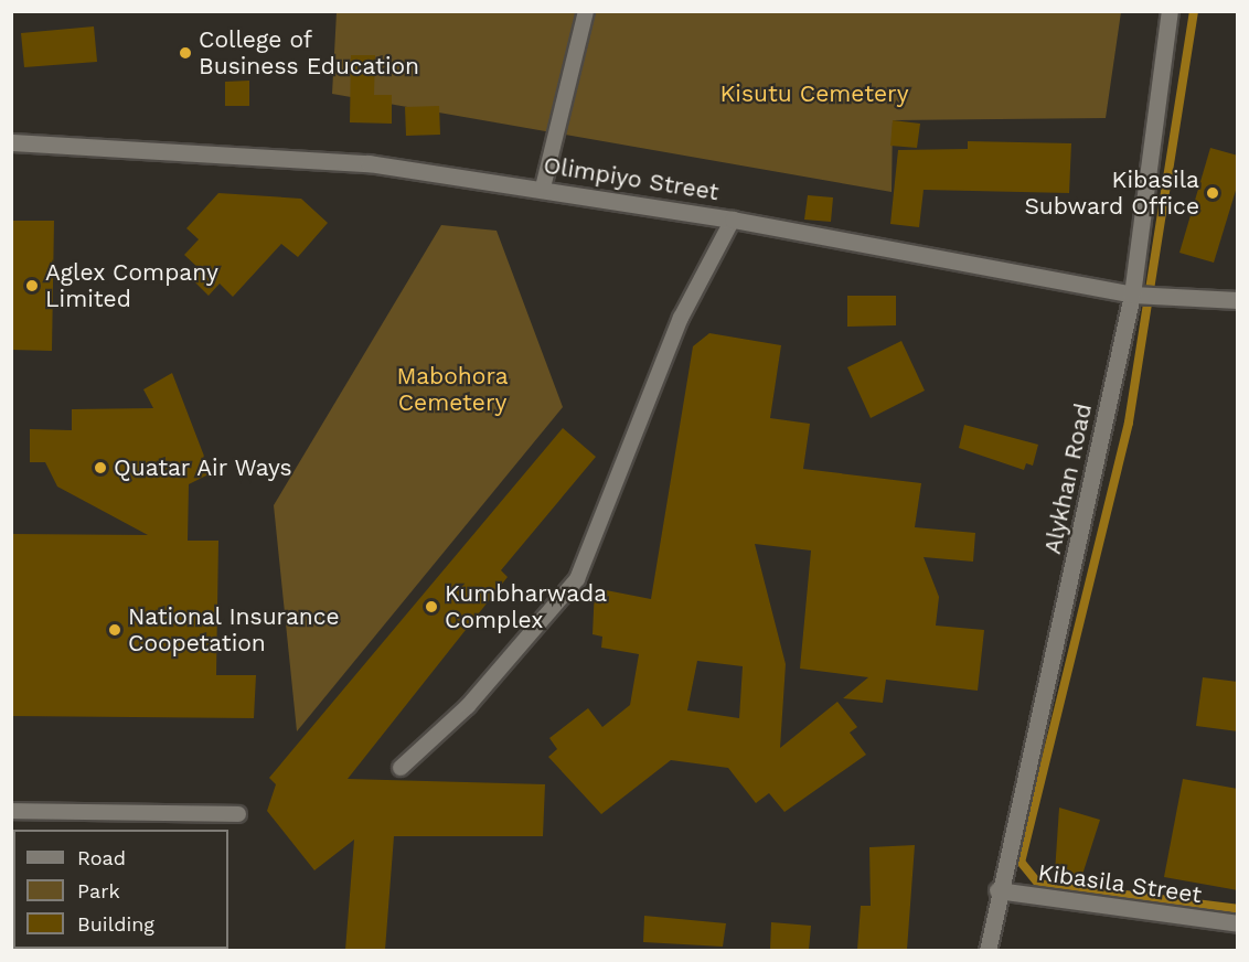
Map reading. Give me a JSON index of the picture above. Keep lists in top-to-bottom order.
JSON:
{
  "streets": {
    "street": ["Olimpiyo Street", "Alykhan Road", "Kibasila Street"]
  },
  "crossings": [
    ["Olimpiyo Street", "Alykhan Road"],
    ["Alykhan Road", "Kibasila Street"]
  ],
  "parks": ["Kisutu Cemetery", "Mabohora Cemetery"],
  "places": [
    "College of Business Education",
    "Kibasila Subward Office",
    "Aglex Company Limited",
    "Quatar Air Ways",
    "Kumbharwada Complex",
    "National Insurance Coopetation"
  ],
  "legend": ["Road", "Park", "Building"]
}
